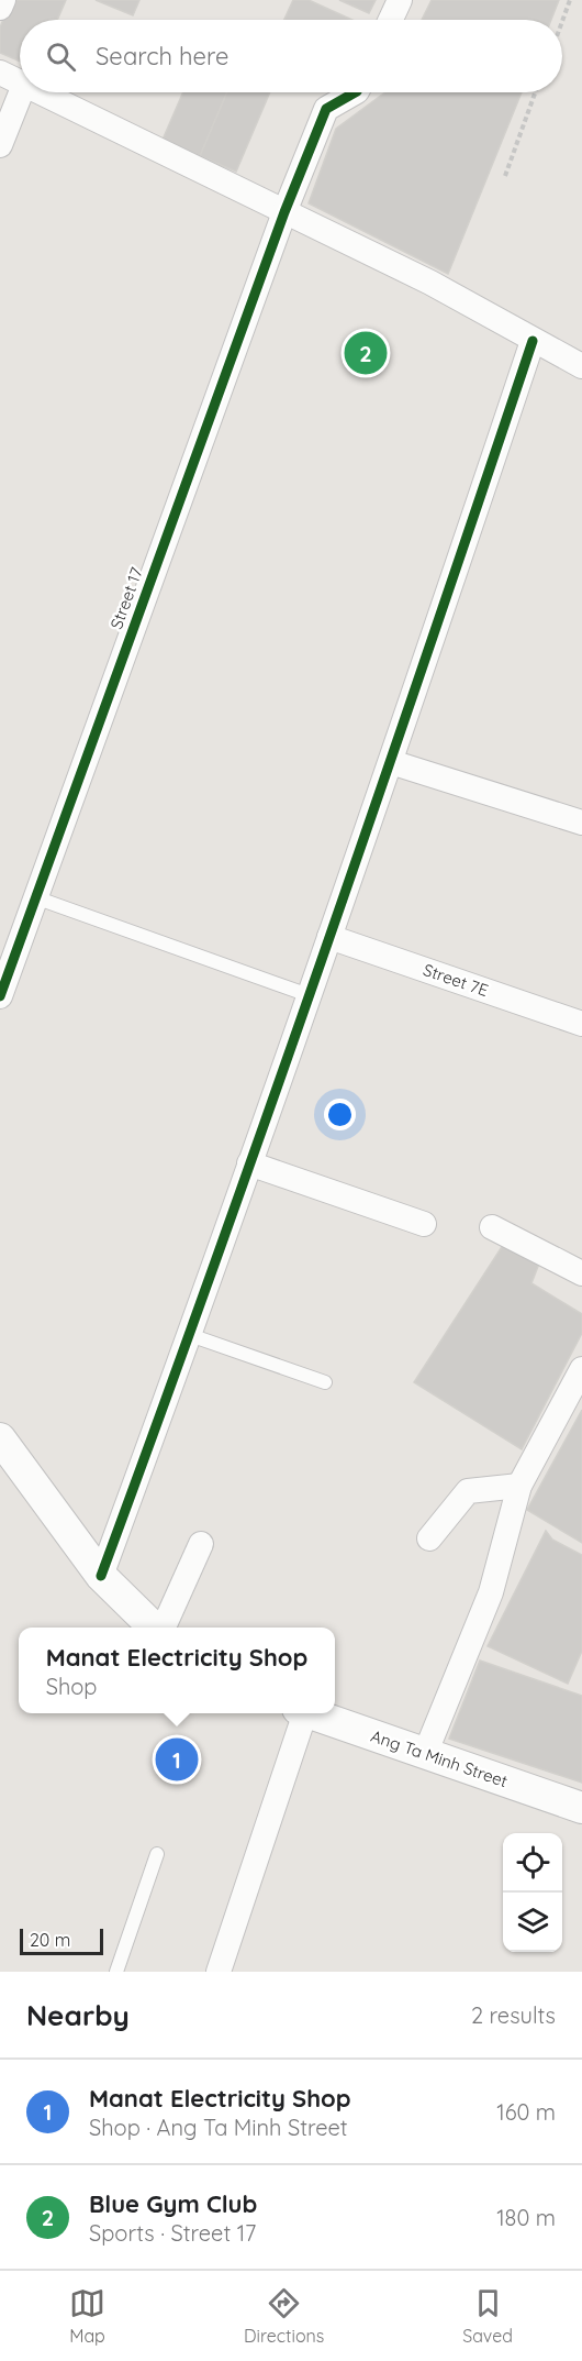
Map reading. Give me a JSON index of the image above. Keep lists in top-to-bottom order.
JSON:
{
  "streets": {
    "street": ["Street 17", "Street 7E", "Ang Ta Minh Street"]
  },
  "scale_bar": "20 m",
  "page": {
    "search": "Search here",
    "pins": ["2", "1"],
    "popup": ["Manat Electricity Shop", "Shop"],
    "scale": "20 m",
    "heading": ["Nearby", "2 results"],
    "list": [
      {
        "mark": "1",
        "name": "Manat Electricity Shop",
        "note": "Shop · Ang Ta Minh Street",
        "value": "160 m"
      },
      {
        "mark": "2",
        "name": "Blue Gym Club",
        "note": "Sports · Street 17",
        "value": "180 m"
      }
    ],
    "nav": ["Map", "Directions", "Saved"]
  }
}
